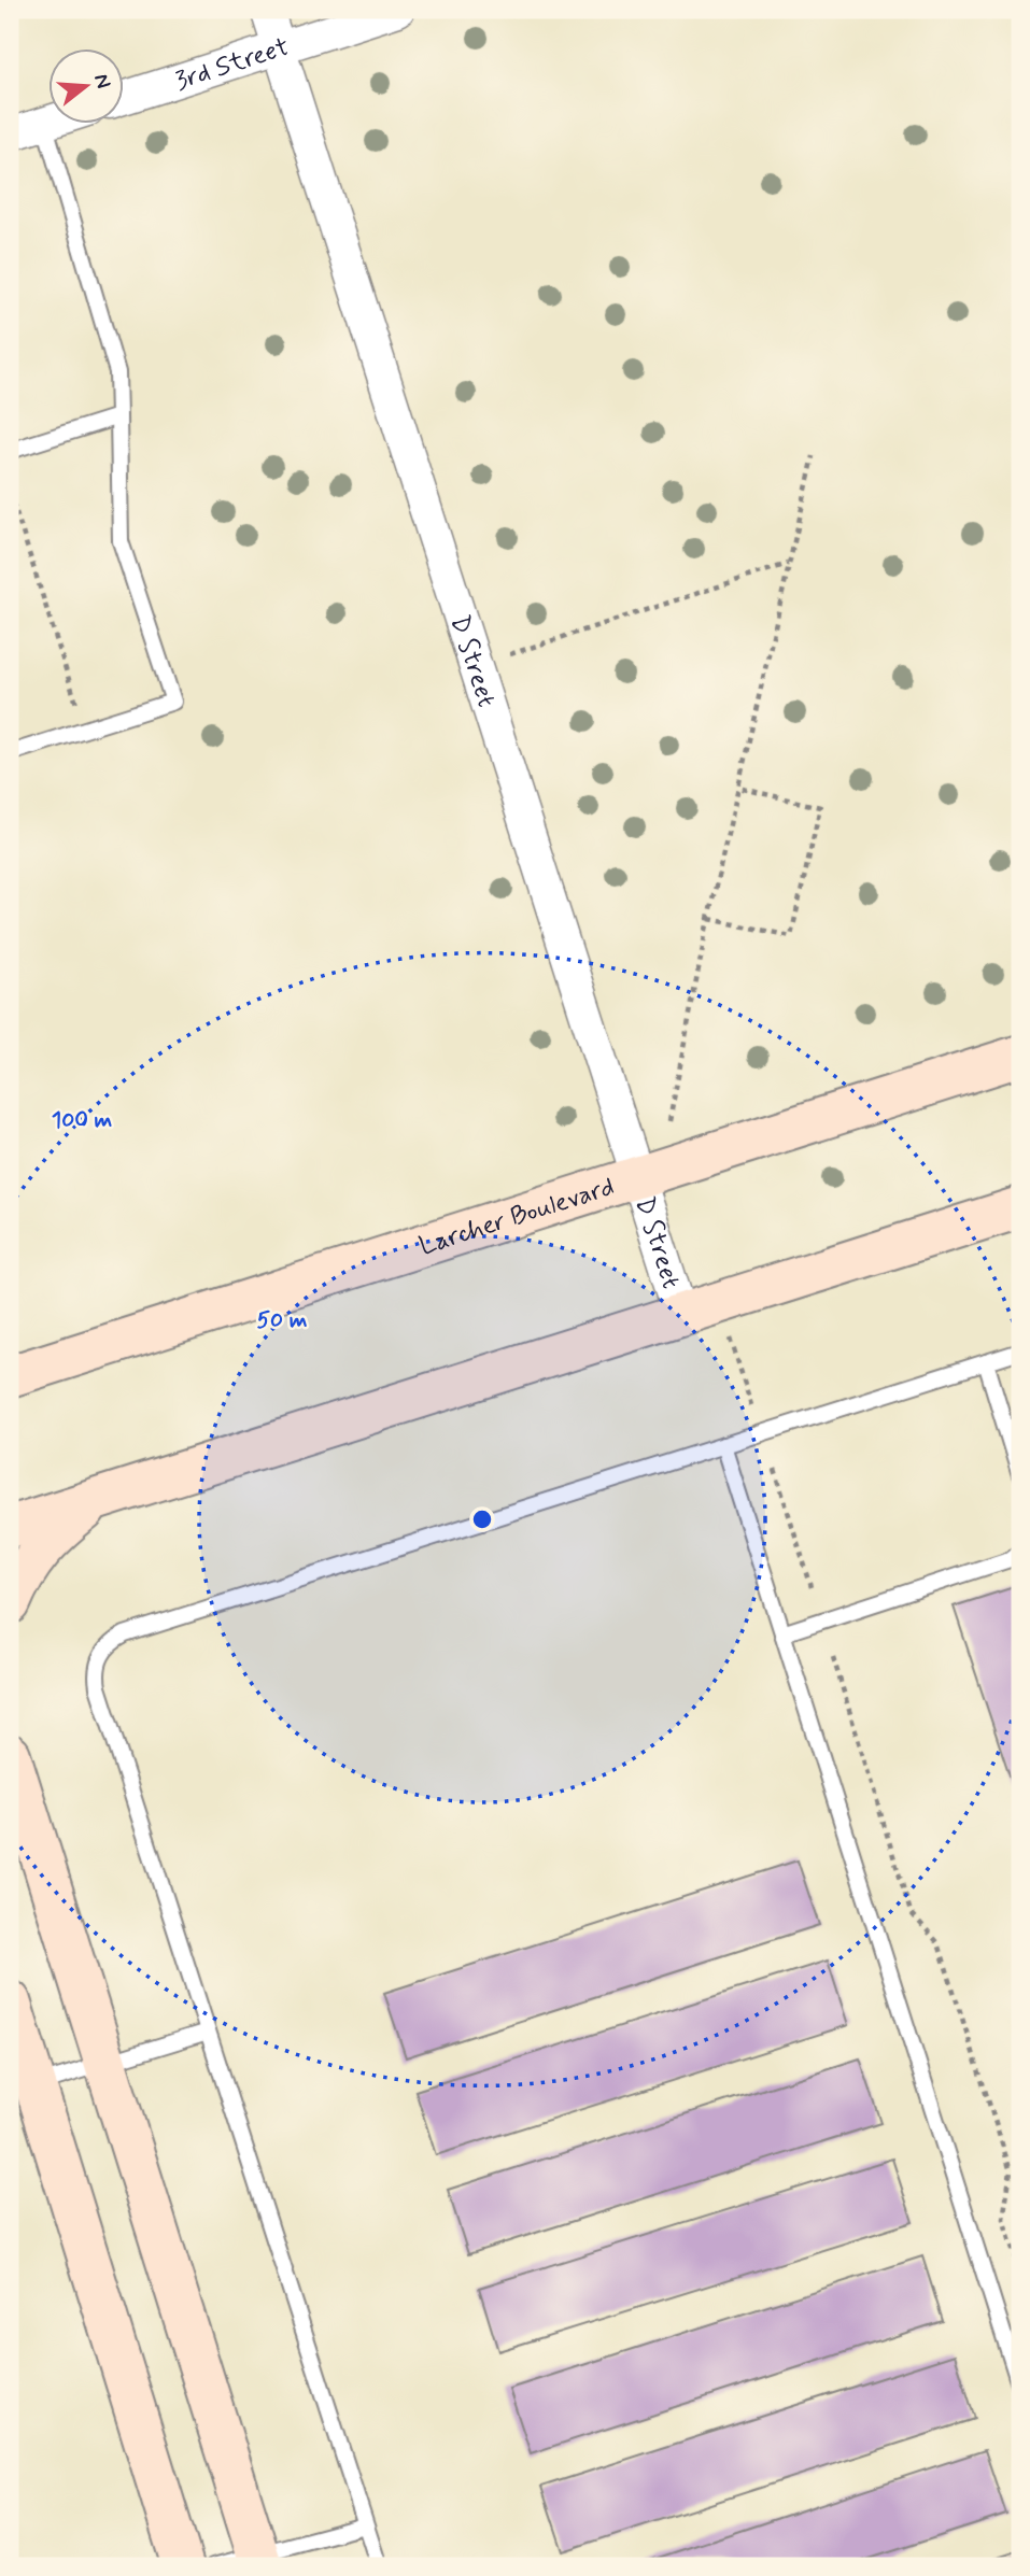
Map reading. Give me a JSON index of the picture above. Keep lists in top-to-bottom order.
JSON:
{
  "streets": {
    "main road": ["Larcher Boulevard"],
    "street": ["3rd Street", "D Street"]
  },
  "crossings": [
    ["3rd Street", "D Street"],
    ["D Street", "Larcher Boulevard"]
  ],
  "north": "right",
  "rings": ["100 m", "50 m"]
}
